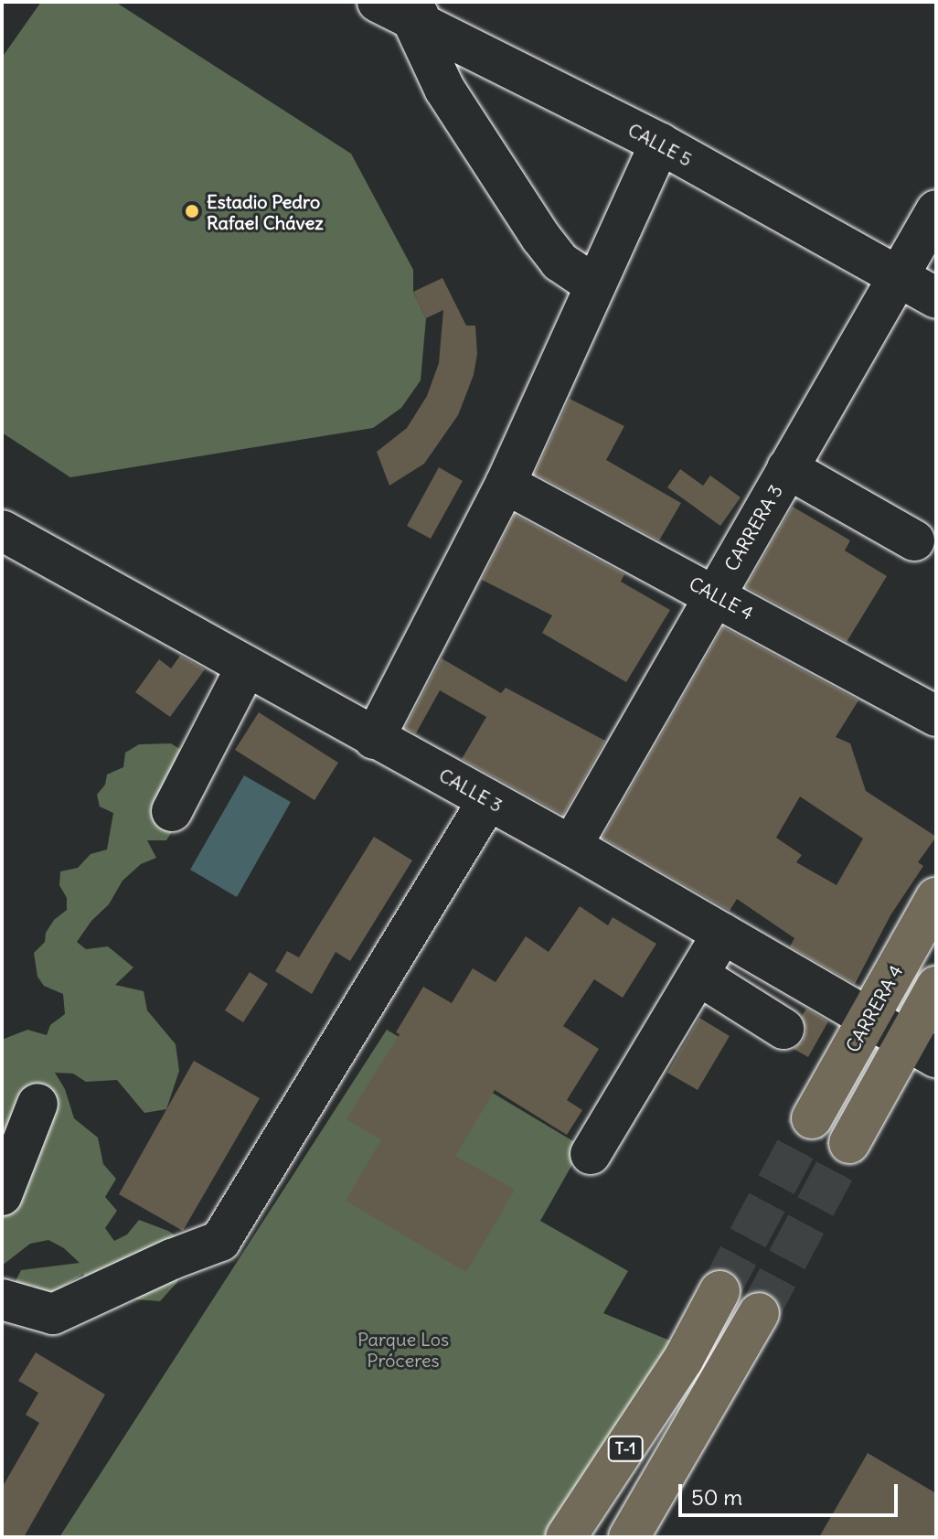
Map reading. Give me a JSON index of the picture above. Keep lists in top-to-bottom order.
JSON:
{
  "streets": {
    "highway": ["CARRERA 4", "T-1"],
    "street": [
      "CALLE 5",
      "CARRERA 3",
      "CALLE 4",
      "CALLE 3"
    ]
  },
  "crossings": [
    ["CALLE 5", "CARRERA 3"],
    ["CARRERA 3", "CALLE 4"],
    ["CARRERA 3", "CALLE 3"],
    ["CALLE 3", "CARRERA 4"]
  ],
  "parks": ["Parque Los Próceres"],
  "places": ["Estadio Pedro Rafael Chávez"],
  "scale_bar": "50 m"
}
